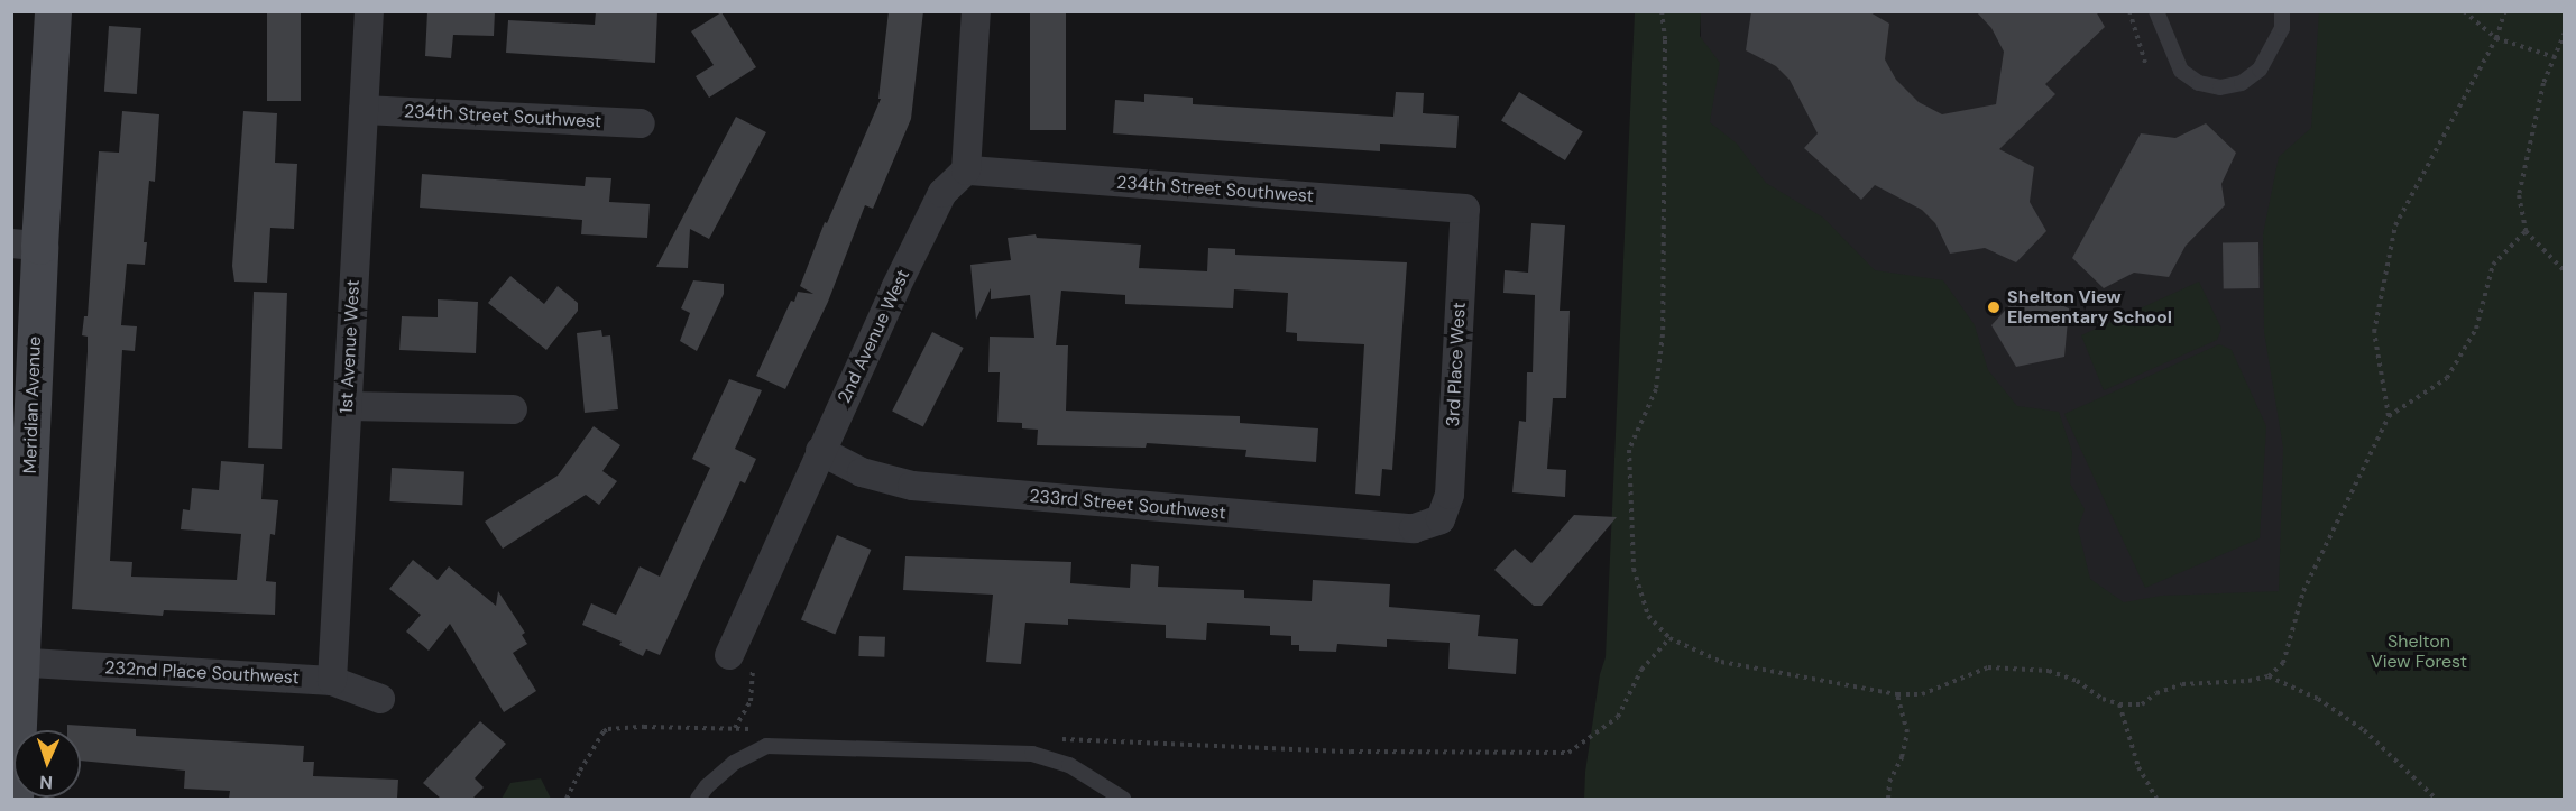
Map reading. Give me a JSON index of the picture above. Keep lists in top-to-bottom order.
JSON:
{
  "streets": {
    "main road": ["Meridian Avenue"],
    "street": [
      "234th Street Southwest",
      "2nd Avenue West",
      "1st Avenue West",
      "3rd Place West",
      "233rd Street Southwest",
      "232nd Place Southwest"
    ]
  },
  "crossings": [
    ["234th Street Southwest", "2nd Avenue West"],
    ["234th Street Southwest", "1st Avenue West"],
    ["234th Street Southwest", "3rd Place West"],
    ["2nd Avenue West", "233rd Street Southwest"],
    ["1st Avenue West", "232nd Place Southwest"],
    ["3rd Place West", "233rd Street Southwest"],
    ["Meridian Avenue", "232nd Place Southwest"]
  ],
  "parks": ["Shelton View Forest"],
  "places": ["Shelton View Elementary School"],
  "north": "bottom"
}
